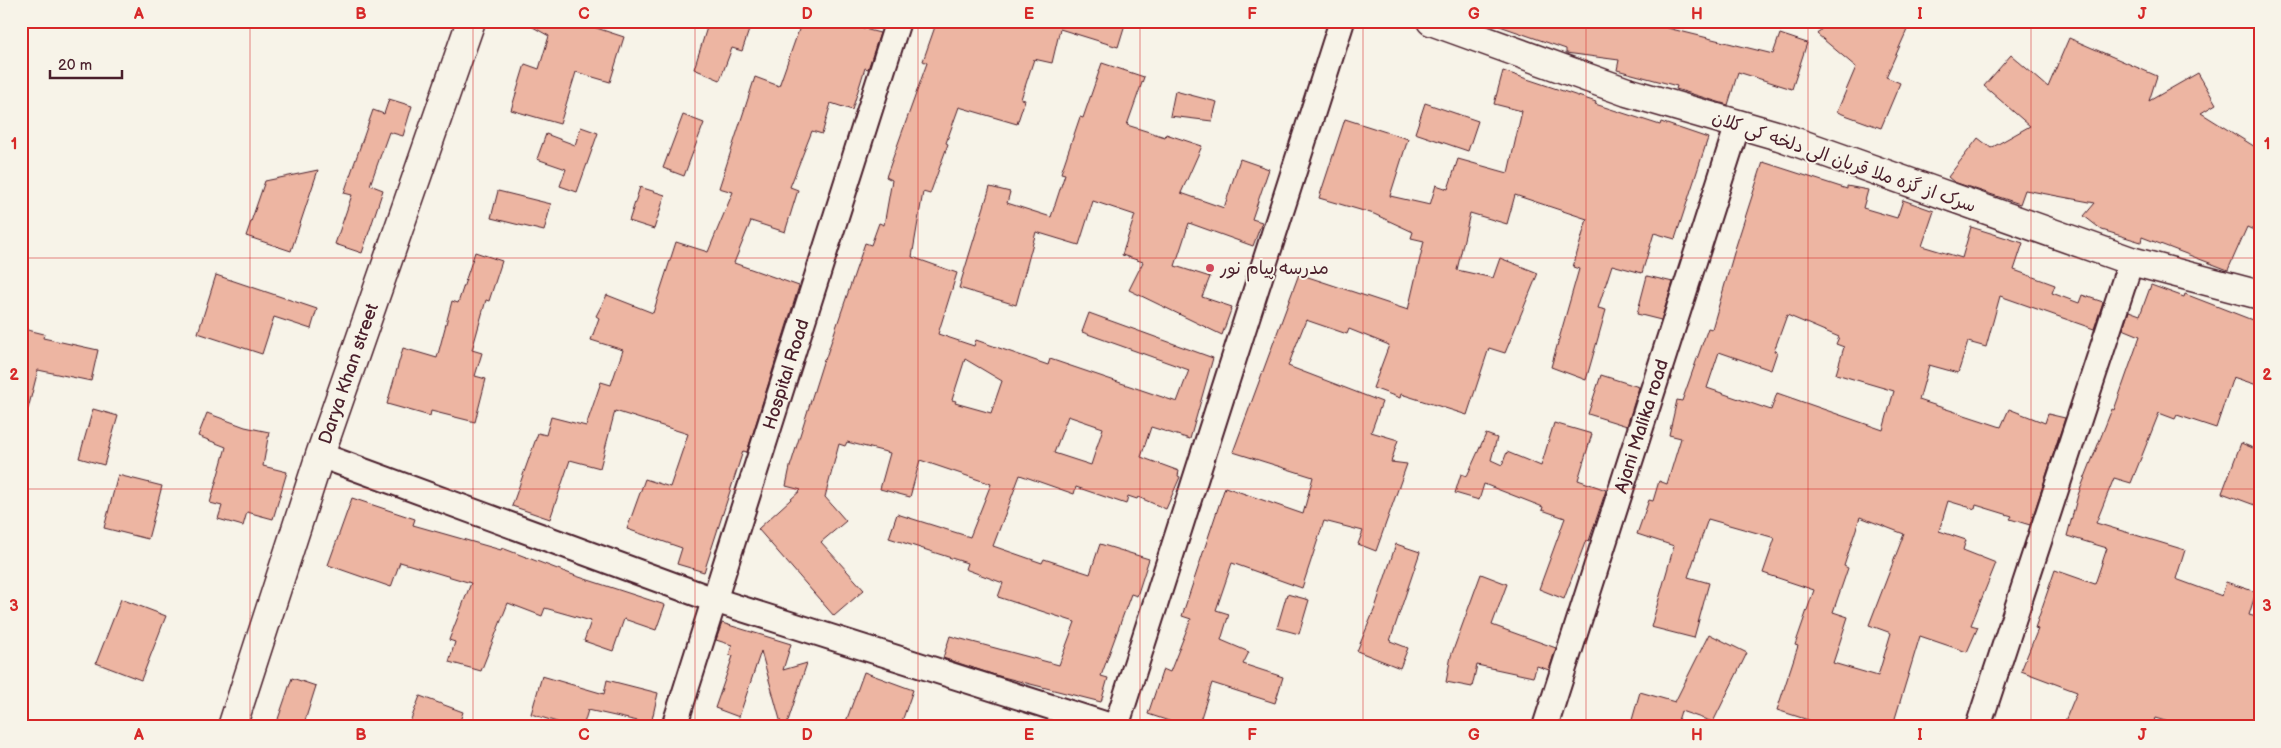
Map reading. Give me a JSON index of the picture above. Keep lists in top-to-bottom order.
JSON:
{
  "streets": {
    "street": [
      "سرک از گزه ملا قربان الی دلخه کی کلان",
      "Darya Khan street",
      "Hospital Road",
      "Ajani Malika road"
    ]
  },
  "crossings": [
    ["سرک از گزه ملا قربان الی دلخه کی کلان", "Ajani Malika road"]
  ],
  "places": ["مدرسه پیام نور"],
  "scale_bar": "20 m",
  "grid": {
    "columns": [
      "A",
      "B",
      "C",
      "D",
      "E",
      "F",
      "G",
      "H",
      "I",
      "J"
    ],
    "rows": ["1", "2", "3"]
  }
}
